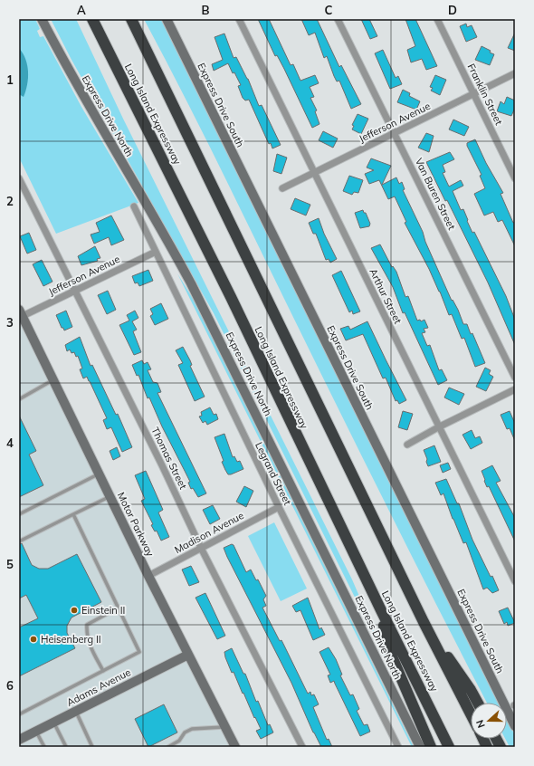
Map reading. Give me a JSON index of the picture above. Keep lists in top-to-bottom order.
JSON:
{
  "streets": {
    "highway": ["Long Island Expressway"],
    "main road": [
      "Express Drive South",
      "Express Drive North",
      "Motor Parkway",
      "Adams Avenue"
    ],
    "street": [
      "Franklin Street",
      "Jefferson Avenue",
      "Van Buren Street",
      "Arthur Street",
      "Thomas Street",
      "Legrand Street",
      "Madison Avenue"
    ]
  },
  "crossings": [
    ["Franklin Street", "Jefferson Avenue"],
    ["Jefferson Avenue", "Van Buren Street"],
    ["Jefferson Avenue", "Arthur Street"],
    ["Jefferson Avenue", "Thomas Street"],
    ["Jefferson Avenue", "Legrand Street"],
    ["Jefferson Avenue", "Motor Parkway"],
    ["Thomas Street", "Madison Avenue"],
    ["Legrand Street", "Madison Avenue"],
    ["Motor Parkway", "Madison Avenue"],
    ["Motor Parkway", "Adams Avenue"]
  ],
  "places": ["Einstein II", "Heisenberg II"],
  "north": "left",
  "grid": {
    "columns": [
      "A",
      "B",
      "C",
      "D"
    ],
    "rows": [
      "1",
      "2",
      "3",
      "4",
      "5",
      "6"
    ]
  }
}
